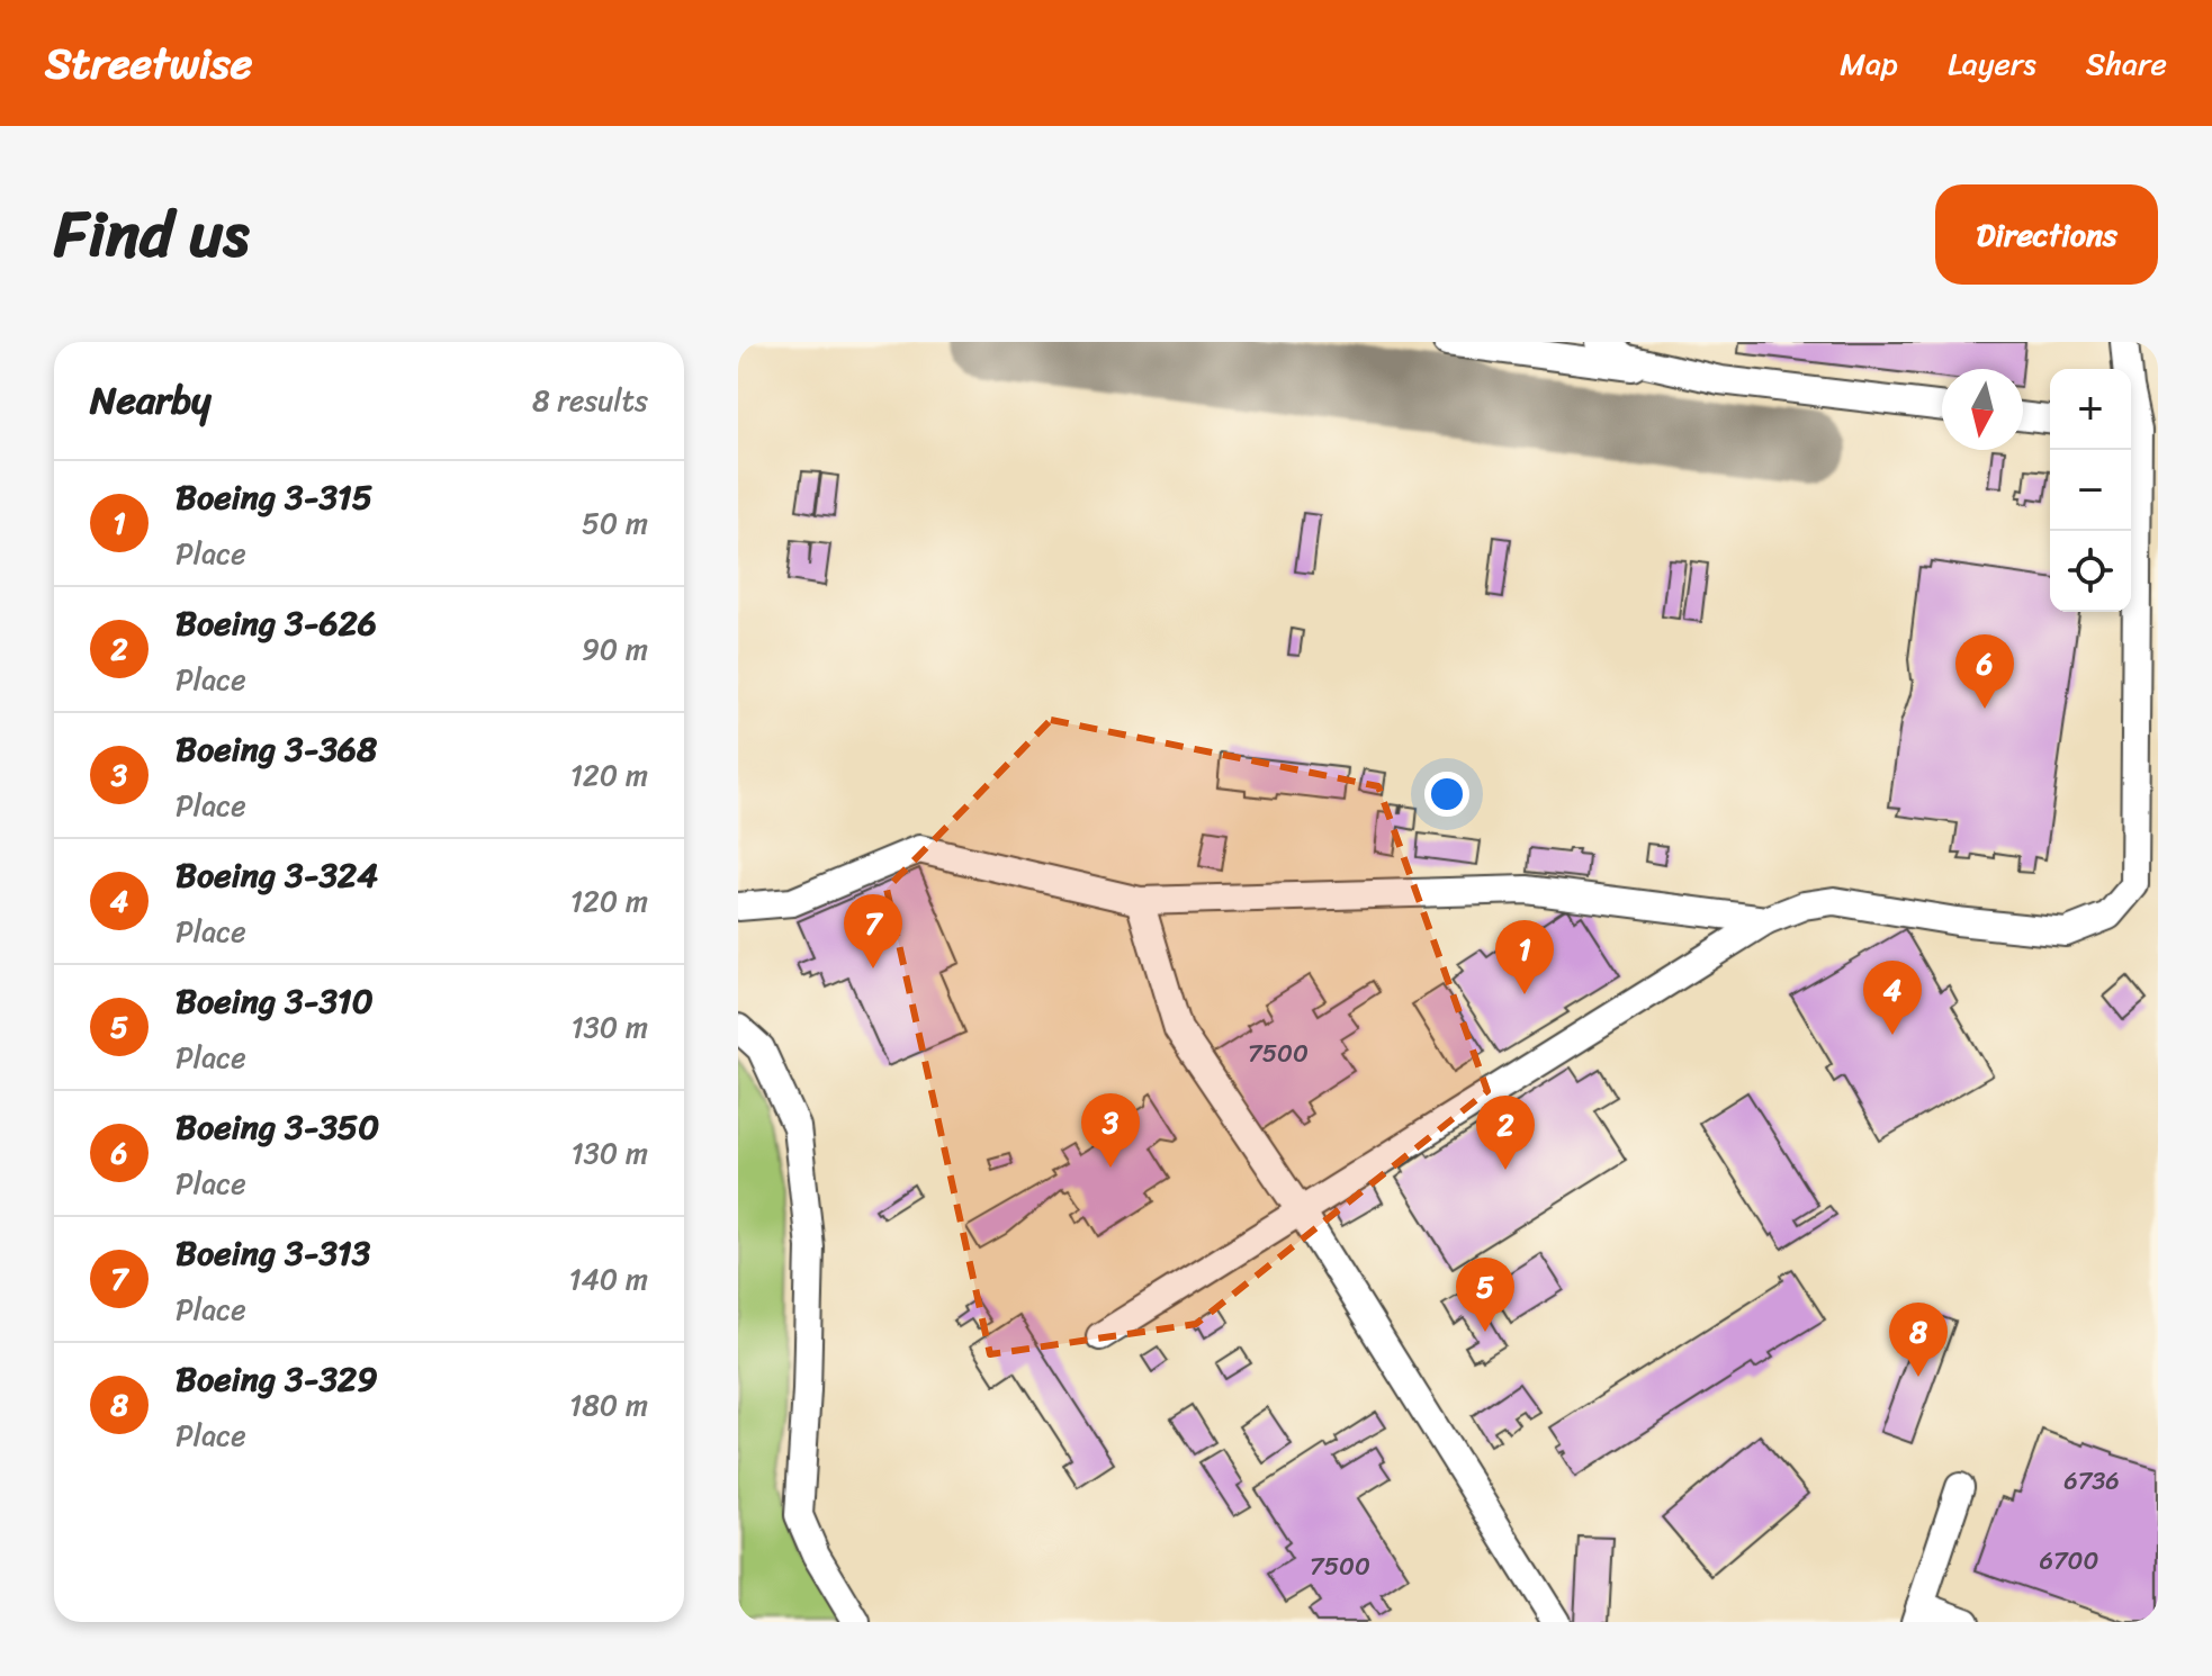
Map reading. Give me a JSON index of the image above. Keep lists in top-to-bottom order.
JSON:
{
  "house_numbers": [
    "7500",
    "6736",
    "6700",
    "7500"
  ],
  "north": "bottom",
  "page": {
    "header": "Streetwise",
    "nav": ["Map", "Layers", "Share"],
    "title": "Find us",
    "buttons": "Directions",
    "heading": ["Nearby", "8 results"],
    "map_buttons": ["+", "−"],
    "list": [
      {
        "mark": "1",
        "name": "Boeing 3-315",
        "note": "Place",
        "value": "50 m"
      },
      {
        "mark": "2",
        "name": "Boeing 3-626",
        "note": "Place",
        "value": "90 m"
      },
      {
        "mark": "3",
        "name": "Boeing 3-368",
        "note": "Place",
        "value": "120 m"
      },
      {
        "mark": "4",
        "name": "Boeing 3-324",
        "note": "Place",
        "value": "120 m"
      },
      {
        "mark": "5",
        "name": "Boeing 3-310",
        "note": "Place",
        "value": "130 m"
      },
      {
        "mark": "6",
        "name": "Boeing 3-350",
        "note": "Place",
        "value": "130 m"
      },
      {
        "mark": "7",
        "name": "Boeing 3-313",
        "note": "Place",
        "value": "140 m"
      },
      {
        "mark": "8",
        "name": "Boeing 3-329",
        "note": "Place",
        "value": "180 m"
      }
    ],
    "pins": [
      "6",
      "7",
      "1",
      "4",
      "3",
      "2",
      "5",
      "8"
    ]
  }
}
